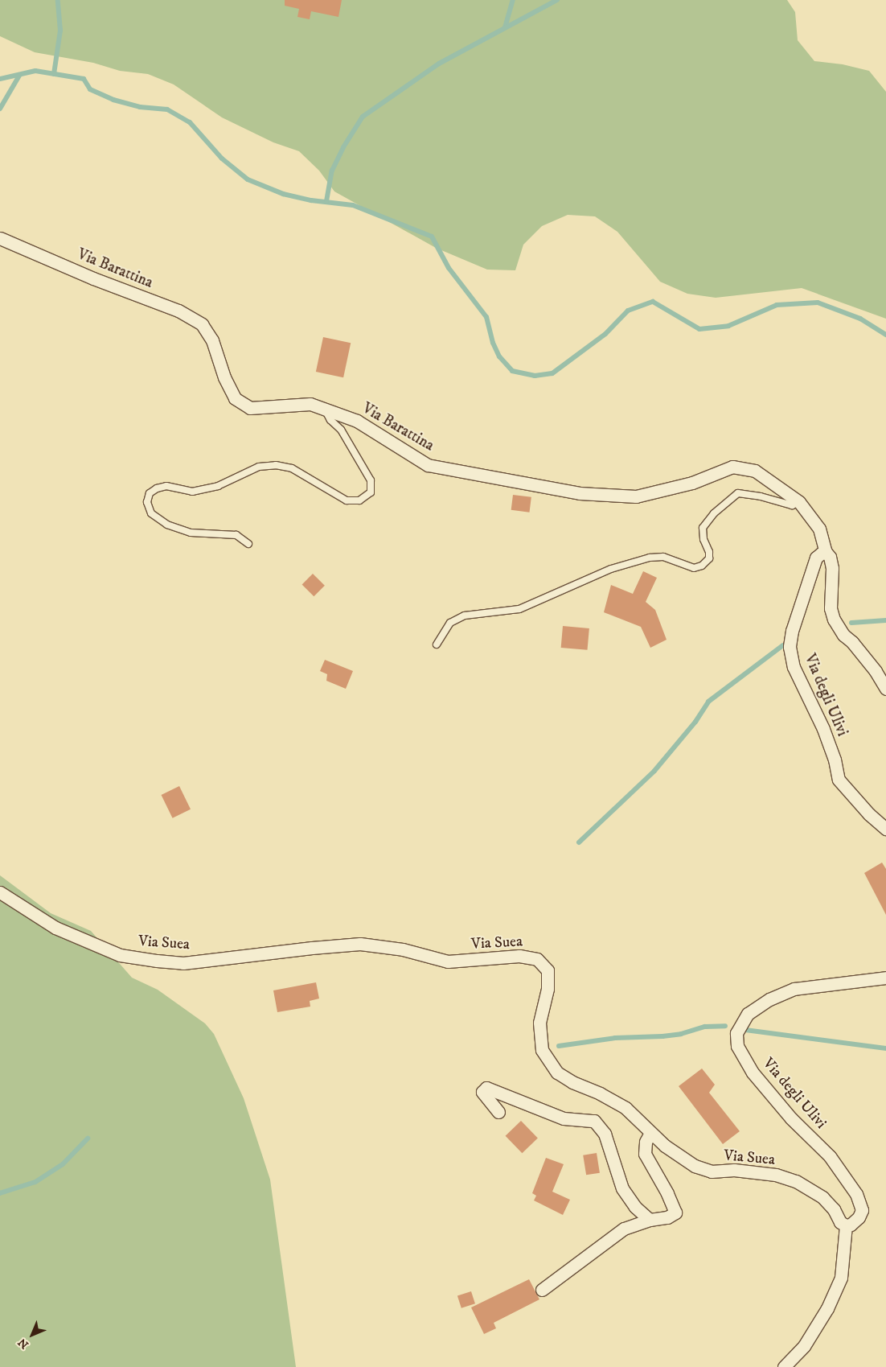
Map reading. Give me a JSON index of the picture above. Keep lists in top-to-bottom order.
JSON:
{
  "streets": {
    "street": ["Via Barattina", "Via degli Ulivi", "Via Suea"]
  },
  "crossings": [
    ["Via Barattina", "Via degli Ulivi"],
    ["Via degli Ulivi", "Via Suea"]
  ],
  "north": "bottom left"
}
